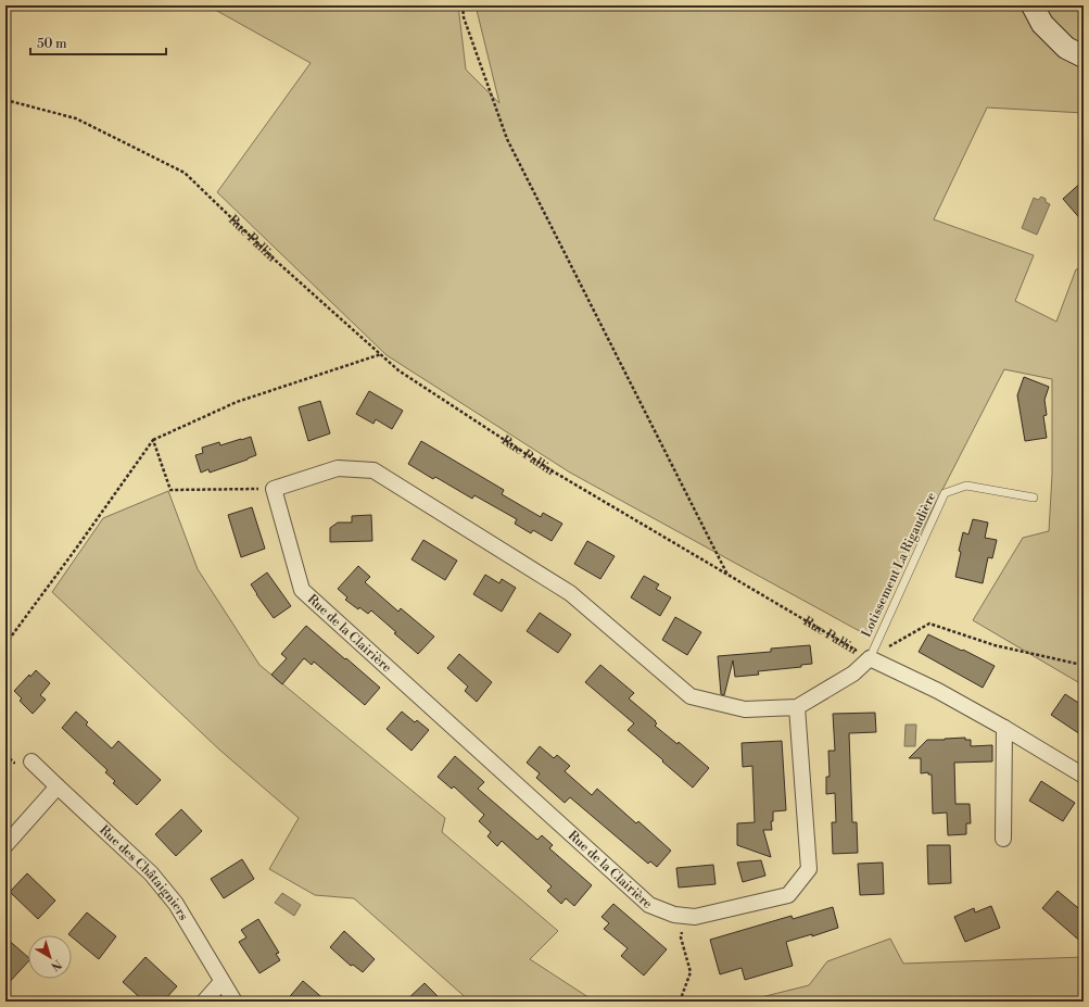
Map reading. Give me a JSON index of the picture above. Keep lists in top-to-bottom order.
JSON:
{
  "streets": {
    "street": ["Rue Pallin", "Rue de la Clairière", "Rue des Châtaigniers"],
    "lane": ["Lotissement La Rigaudière"]
  },
  "crossings": [
    ["Rue Pallin", "Lotissement La Rigaudière"]
  ],
  "scale_bar": "50 m",
  "north": "bottom right"
}
